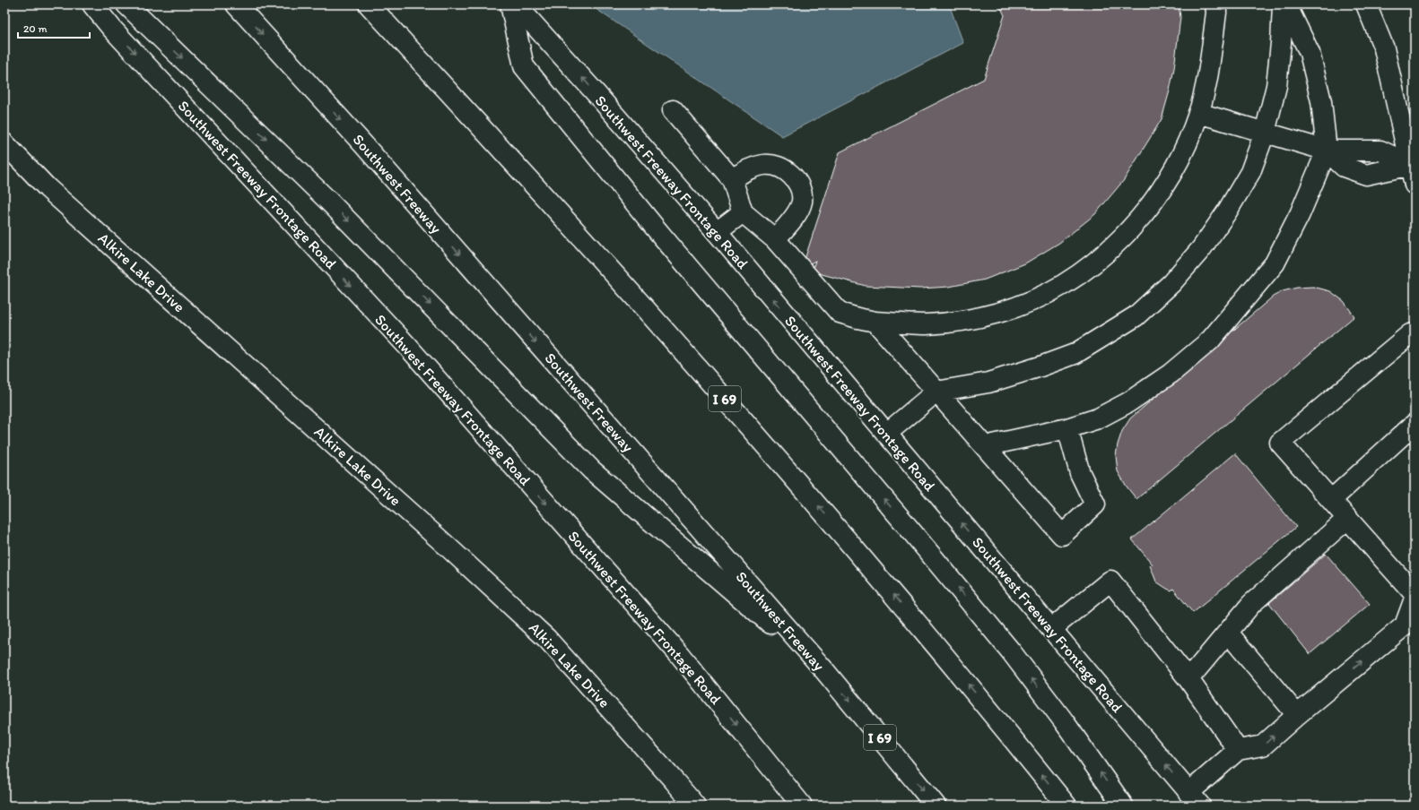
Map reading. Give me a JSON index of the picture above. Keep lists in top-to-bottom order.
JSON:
{
  "streets": {
    "main road": [
      "Southwest Freeway Frontage Road",
      "Southwest Freeway",
      "Alkire Lake Drive",
      "I 69"
    ]
  },
  "scale_bar": "20 m"
}
